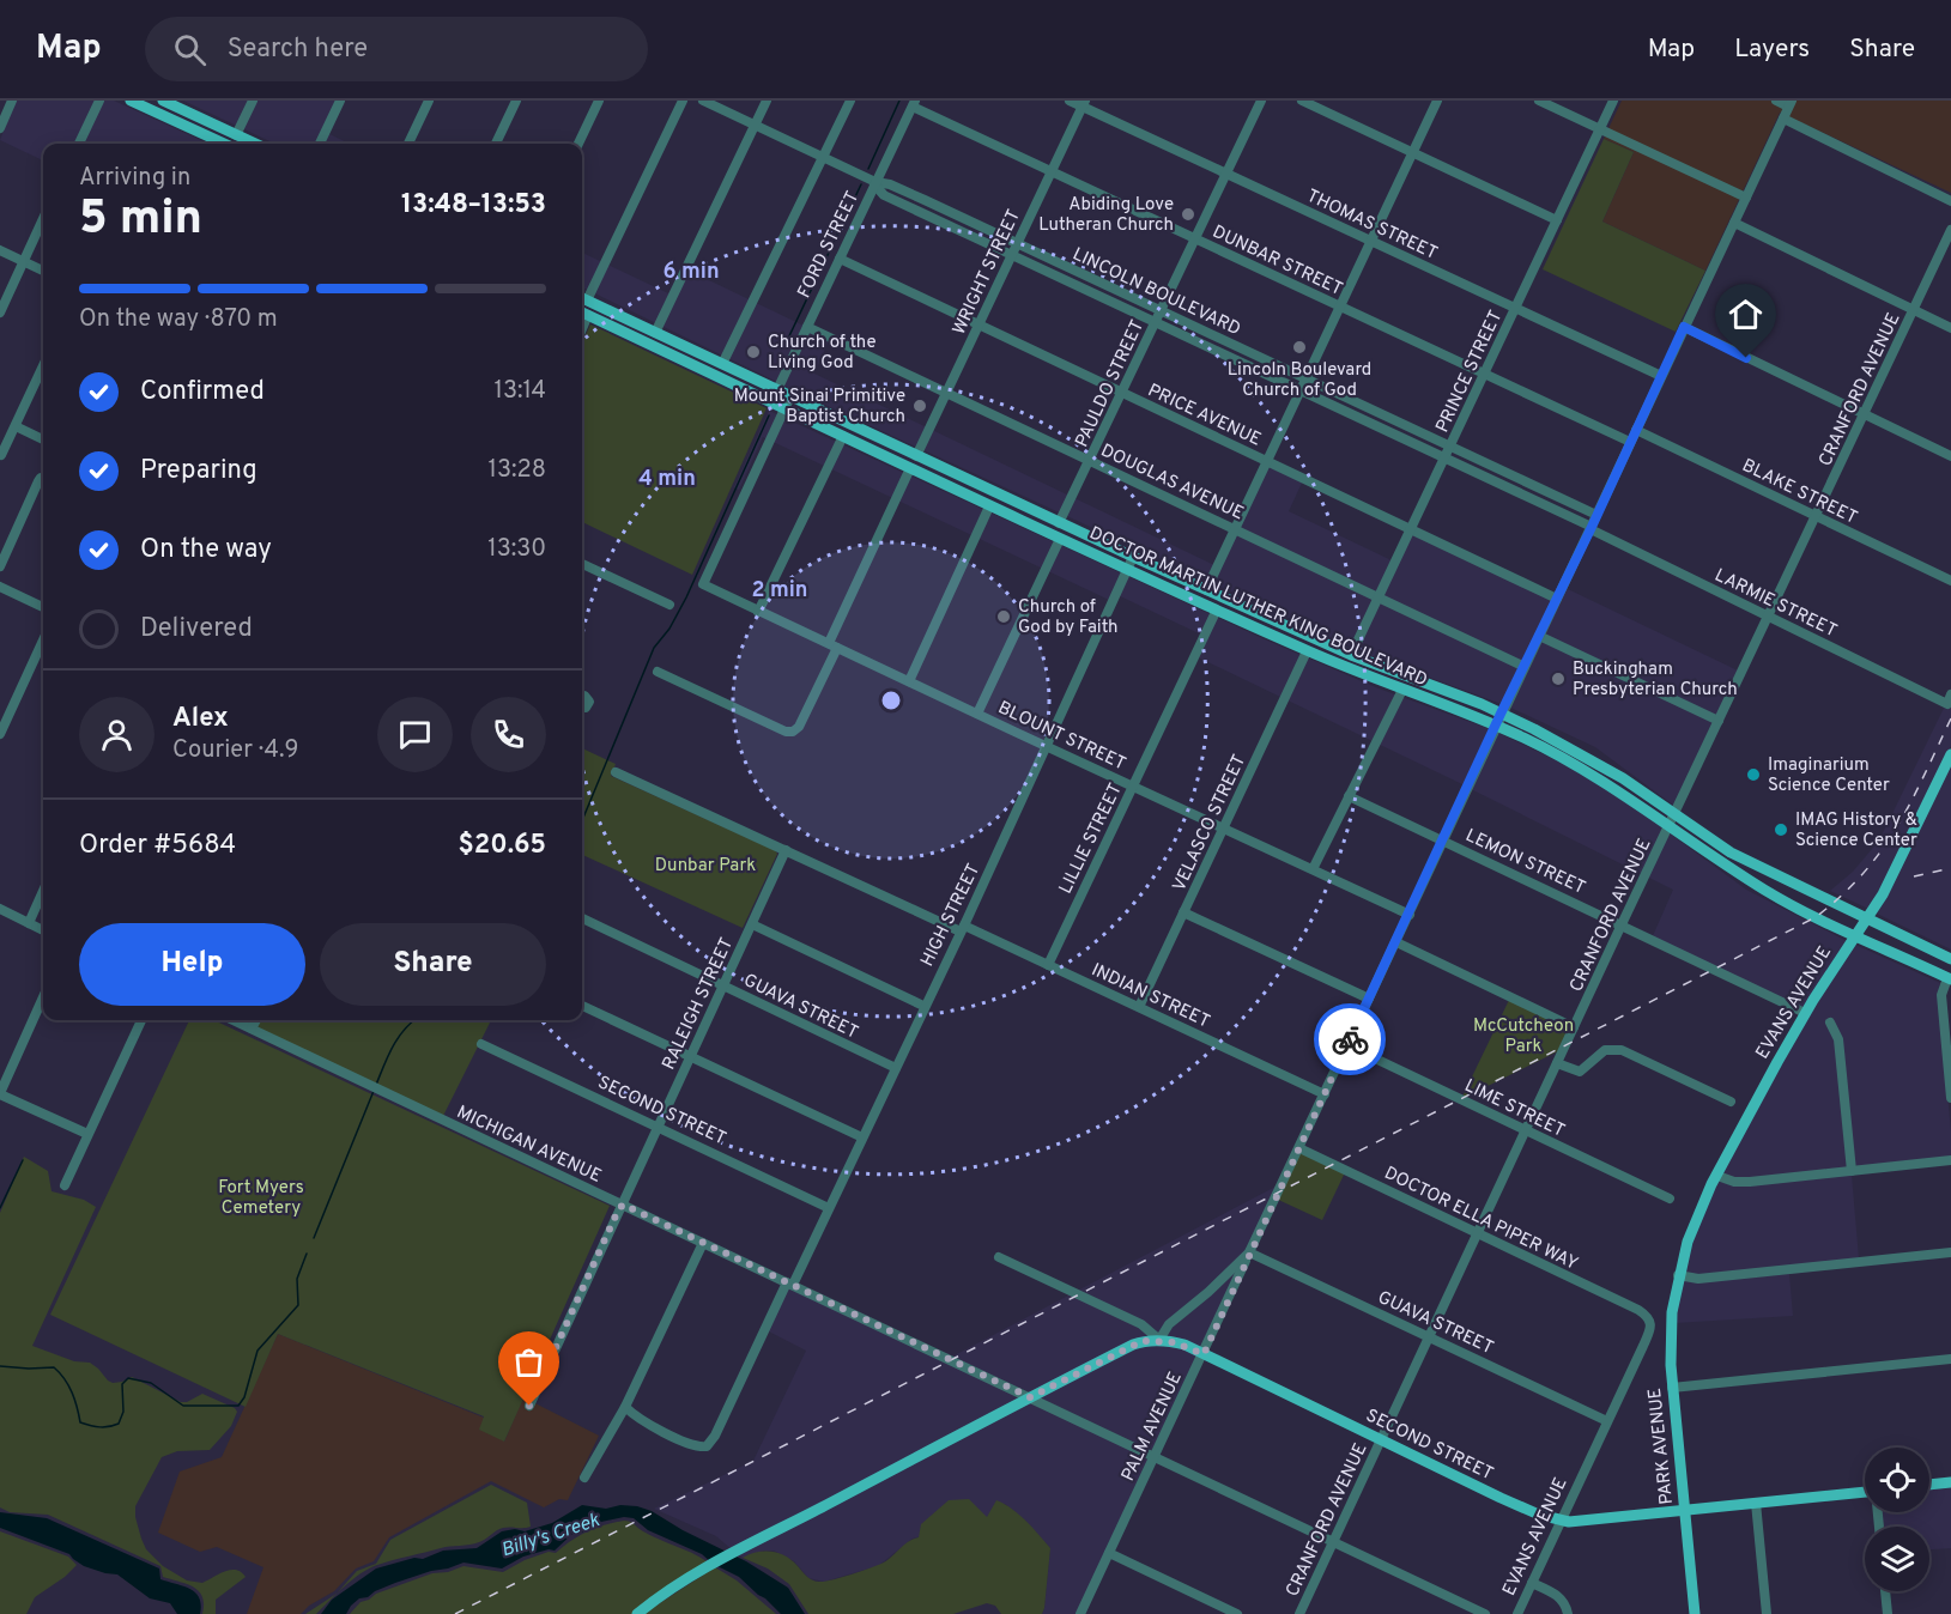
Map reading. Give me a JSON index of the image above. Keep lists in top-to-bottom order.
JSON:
{
  "streets": {
    "main road": [
      "DOCTOR MARTIN LUTHER KING BOULEVARD",
      "EVANS AVENUE",
      "SECOND STREET",
      "PARK AVENUE"
    ],
    "street": [
      "THOMAS STREET",
      "FORD STREET",
      "DUNBAR STREET",
      "WRIGHT STREET",
      "LINCOLN BOULEVARD",
      "PRINCE STREET",
      "PAULDO STREET",
      "CRANFORD AVENUE",
      "PRICE AVENUE",
      "DOUGLAS AVENUE",
      "BLAKE STREET",
      "LARMIE STREET",
      "BLOUNT STREET",
      "VELASCO STREET",
      "LILLIE STREET",
      "LEMON STREET",
      "HIGH STREET",
      "INDIAN STREET",
      "RALEIGH STREET",
      "GUAVA STREET",
      "LIME STREET",
      "MICHIGAN AVENUE",
      "DOCTOR ELLA PIPER WAY",
      "PALM AVENUE"
    ]
  },
  "crossings": [
    ["THOMAS STREET", "WRIGHT STREET"],
    ["THOMAS STREET", "PRINCE STREET"],
    ["THOMAS STREET", "PAULDO STREET"],
    ["THOMAS STREET", "PALM AVENUE"],
    ["FORD STREET", "DUNBAR STREET"],
    ["FORD STREET", "LINCOLN BOULEVARD"],
    ["FORD STREET", "PRICE AVENUE"],
    ["FORD STREET", "DOUGLAS AVENUE"],
    ["FORD STREET", "DOCTOR MARTIN LUTHER KING BOULEVARD"],
    ["DUNBAR STREET", "WRIGHT STREET"],
    ["DUNBAR STREET", "PRINCE STREET"],
    ["DUNBAR STREET", "PAULDO STREET"],
    ["DUNBAR STREET", "PALM AVENUE"],
    ["WRIGHT STREET", "LINCOLN BOULEVARD"],
    ["WRIGHT STREET", "PRICE AVENUE"],
    ["WRIGHT STREET", "DOUGLAS AVENUE"],
    ["WRIGHT STREET", "DOCTOR MARTIN LUTHER KING BOULEVARD"],
    ["LINCOLN BOULEVARD", "PRINCE STREET"],
    ["LINCOLN BOULEVARD", "PAULDO STREET"],
    ["LINCOLN BOULEVARD", "LARMIE STREET"],
    ["LINCOLN BOULEVARD", "PALM AVENUE"],
    ["PRINCE STREET", "PRICE AVENUE"],
    ["PRINCE STREET", "DOUGLAS AVENUE"],
    ["PRINCE STREET", "DOCTOR MARTIN LUTHER KING BOULEVARD"],
    ["PAULDO STREET", "PRICE AVENUE"],
    ["PAULDO STREET", "DOUGLAS AVENUE"],
    ["PAULDO STREET", "DOCTOR MARTIN LUTHER KING BOULEVARD"],
    ["CRANFORD AVENUE", "BLAKE STREET"],
    ["CRANFORD AVENUE", "LARMIE STREET"],
    ["CRANFORD AVENUE", "DOCTOR MARTIN LUTHER KING BOULEVARD"],
    ["CRANFORD AVENUE", "LEMON STREET"],
    ["CRANFORD AVENUE", "GUAVA STREET"],
    ["CRANFORD AVENUE", "LIME STREET"],
    ["CRANFORD AVENUE", "SECOND STREET"],
    ["CRANFORD AVENUE", "MICHIGAN AVENUE"],
    ["CRANFORD AVENUE", "DOCTOR ELLA PIPER WAY"],
    ["PRICE AVENUE", "PALM AVENUE"],
    ["DOUGLAS AVENUE", "PALM AVENUE"],
    ["BLAKE STREET", "PALM AVENUE"],
    ["LARMIE STREET", "PALM AVENUE"],
    ["DOCTOR MARTIN LUTHER KING BOULEVARD", "BLOUNT STREET"],
    ["DOCTOR MARTIN LUTHER KING BOULEVARD", "VELASCO STREET"],
    ["DOCTOR MARTIN LUTHER KING BOULEVARD", "LILLIE STREET"],
    ["DOCTOR MARTIN LUTHER KING BOULEVARD", "HIGH STREET"],
    ["DOCTOR MARTIN LUTHER KING BOULEVARD", "EVANS AVENUE"],
    ["DOCTOR MARTIN LUTHER KING BOULEVARD", "PALM AVENUE"],
    ["BLOUNT STREET", "VELASCO STREET"],
    ["BLOUNT STREET", "LILLIE STREET"],
    ["BLOUNT STREET", "HIGH STREET"],
    ["BLOUNT STREET", "PALM AVENUE"],
    ["VELASCO STREET", "INDIAN STREET"],
    ["LILLIE STREET", "INDIAN STREET"],
    ["LEMON STREET", "EVANS AVENUE"],
    ["LEMON STREET", "PALM AVENUE"],
    ["HIGH STREET", "INDIAN STREET"],
    ["HIGH STREET", "GUAVA STREET"],
    ["HIGH STREET", "SECOND STREET"],
    ["HIGH STREET", "MICHIGAN AVENUE"],
    ["INDIAN STREET", "RALEIGH STREET"],
    ["INDIAN STREET", "PALM AVENUE"],
    ["EVANS AVENUE", "GUAVA STREET"],
    ["EVANS AVENUE", "SECOND STREET"],
    ["EVANS AVENUE", "DOCTOR ELLA PIPER WAY"],
    ["EVANS AVENUE", "PARK AVENUE"],
    ["RALEIGH STREET", "GUAVA STREET"],
    ["RALEIGH STREET", "SECOND STREET"],
    ["RALEIGH STREET", "MICHIGAN AVENUE"],
    ["GUAVA STREET", "PALM AVENUE"],
    ["LIME STREET", "PALM AVENUE"],
    ["SECOND STREET", "PALM AVENUE"],
    ["SECOND STREET", "PARK AVENUE"],
    ["MICHIGAN AVENUE", "PALM AVENUE"],
    ["DOCTOR ELLA PIPER WAY", "PALM AVENUE"]
  ],
  "water": ["Billy's Creek"],
  "parks": ["Dunbar Park", "McCutcheon Park", "Fort Myers Cemetery"],
  "places": [
    "Abiding Love Lutheran Church",
    "Lincoln Boulevard Church of God",
    "Church of the Living God",
    "Mount Sinai Primitive Baptist Church",
    "Church of God by Faith",
    "Buckingham Presbyterian Church",
    "Imaginarium Science Center",
    "IMAG History & Science Center"
  ],
  "page": {
    "header": "Map",
    "search": "Search here",
    "nav": ["Map", "Layers", "Share"],
    "heading": ["5 min", "Arriving in", "13:48–13:53"],
    "panel": [
      "Alex",
      "Courier · 4.9",
      "Order #5684",
      "$20.65"
    ],
    "bar": "On the way · 870 m",
    "list": [
      ["Confirmed", "13:14"],
      ["Preparing", "13:28"],
      ["On the way", "13:30"],
      "Delivered"
    ],
    "buttons": ["Help", "Share"]
  },
  "rings": ["6 min", "4 min", "2 min"]
}
